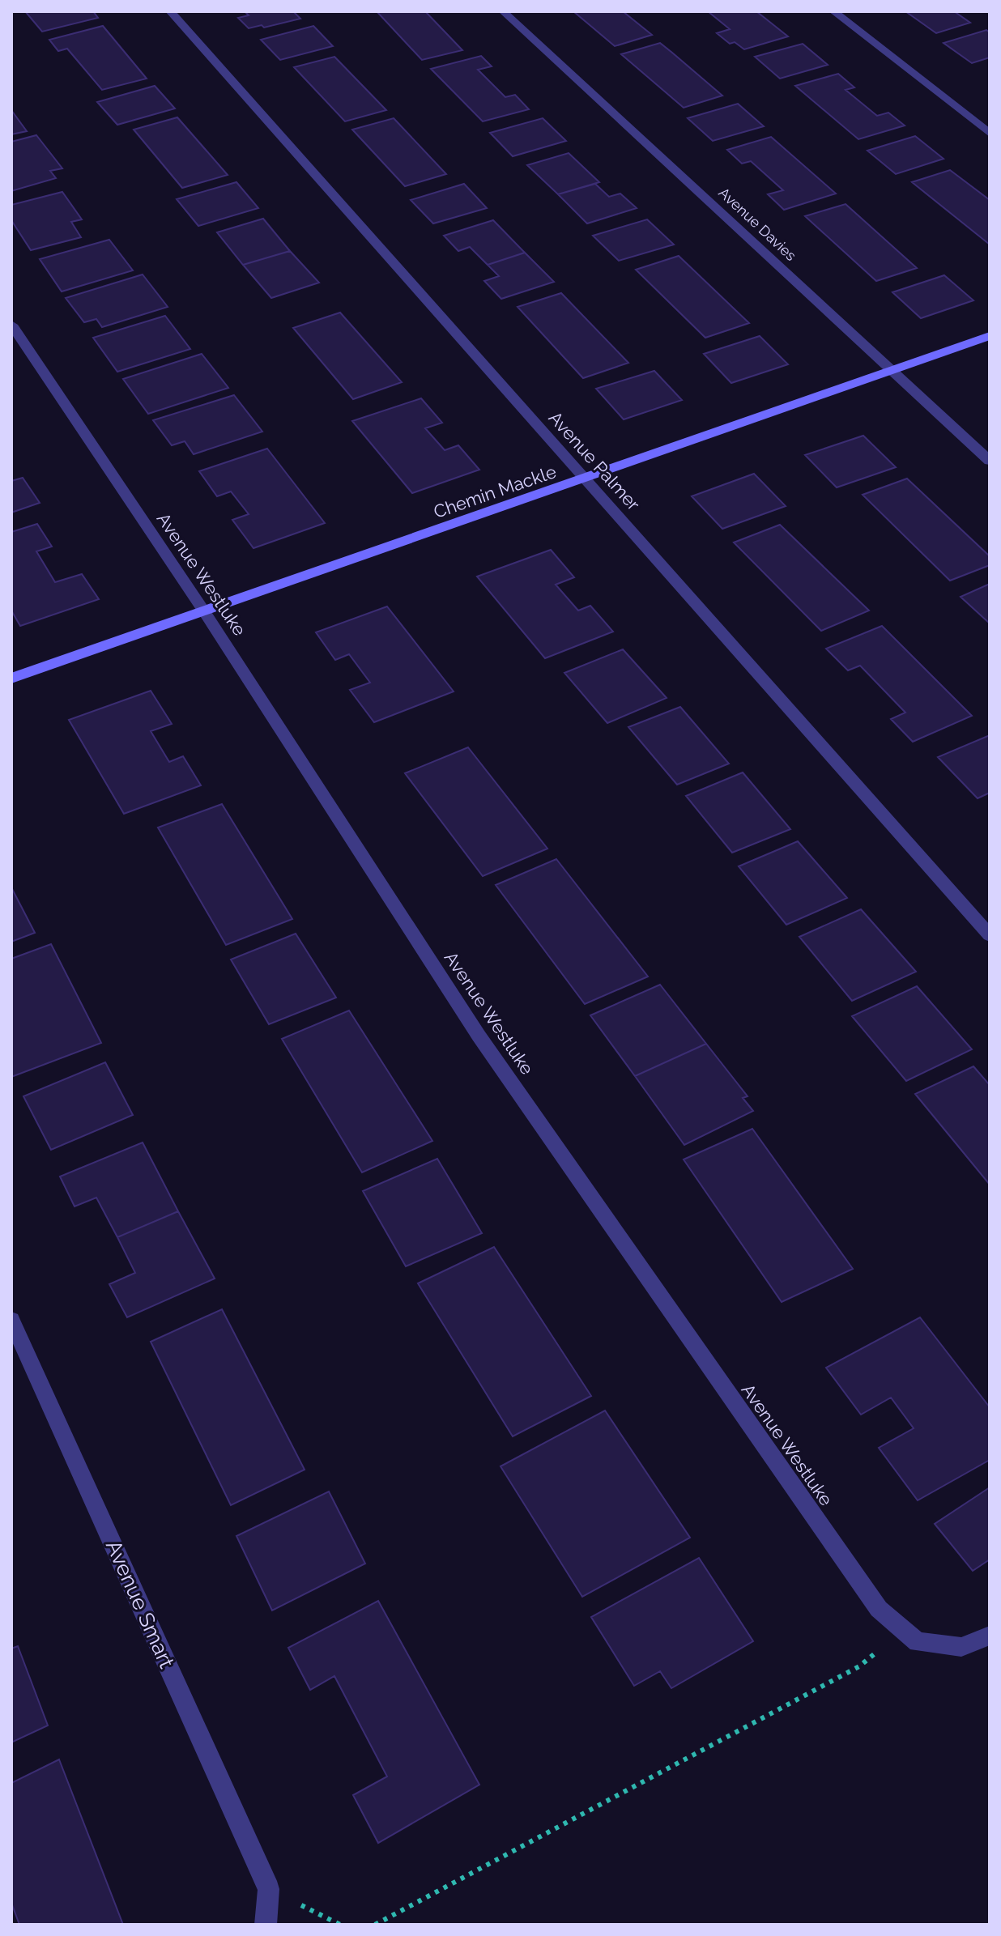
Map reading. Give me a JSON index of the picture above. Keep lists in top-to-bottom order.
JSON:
{
  "streets": {
    "street": [
      "Avenue Davies",
      "Avenue Palmer",
      "Chemin Mackle",
      "Avenue Westluke",
      "Avenue Smart"
    ]
  },
  "crossings": [
    ["Avenue Davies", "Chemin Mackle"],
    ["Avenue Palmer", "Chemin Mackle"],
    ["Chemin Mackle", "Avenue Westluke"]
  ]
}
